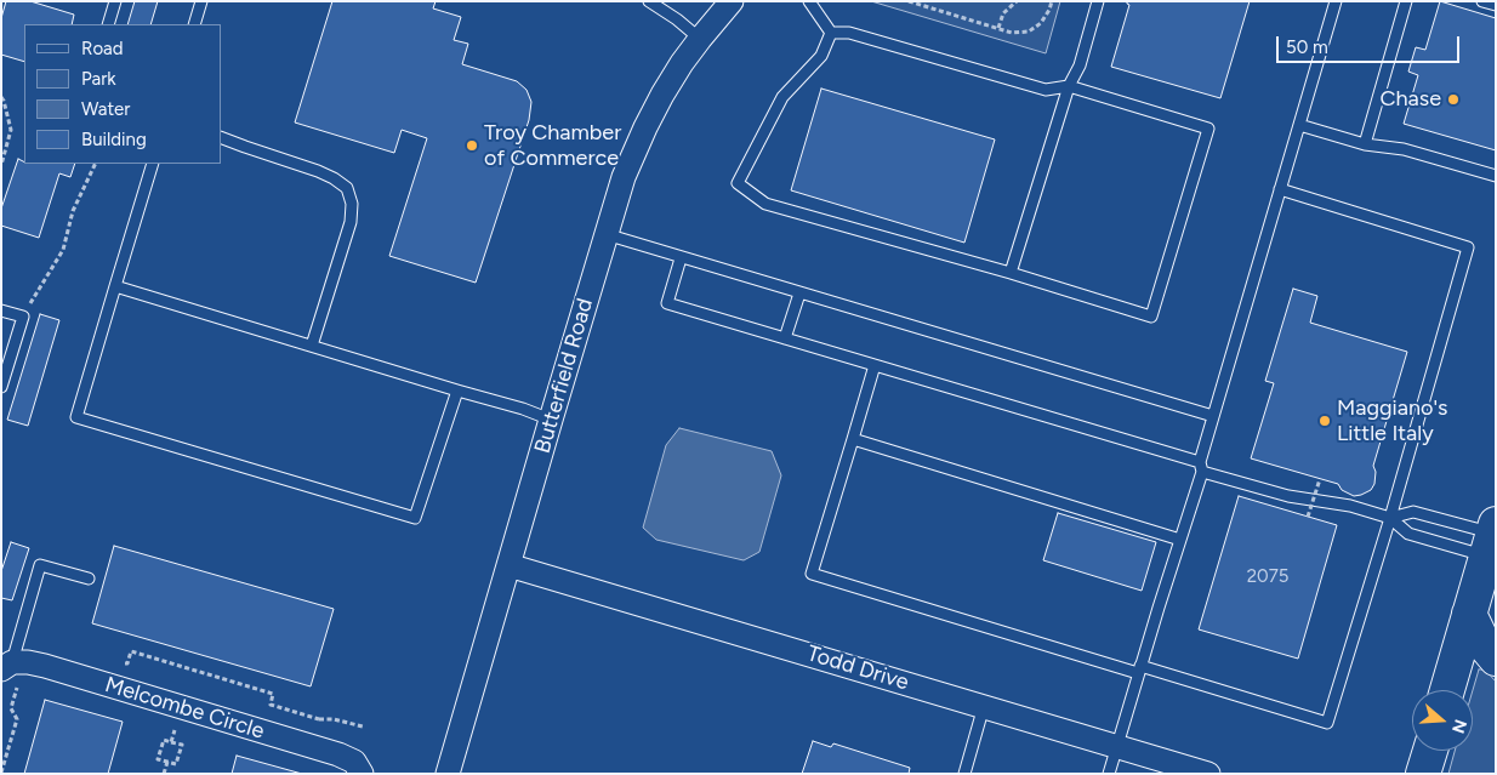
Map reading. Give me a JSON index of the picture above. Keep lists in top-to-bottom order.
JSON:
{
  "streets": {
    "street": ["Butterfield Road", "Todd Drive", "Melcombe Circle"]
  },
  "crossings": [
    ["Butterfield Road", "Todd Drive"]
  ],
  "places": ["Chase", "Troy Chamber of Commerce", "Maggiano's Little Italy"],
  "house_numbers": ["2075"],
  "legend": [
    "Road",
    "Park",
    "Water",
    "Building"
  ],
  "scale_bar": "50 m",
  "north": "right"
}
